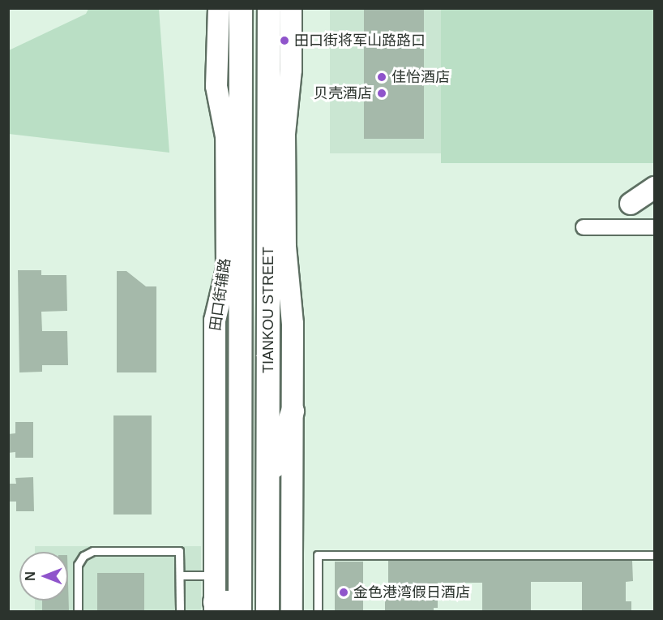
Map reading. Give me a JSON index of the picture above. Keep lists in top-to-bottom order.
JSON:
{
  "streets": {
    "main road": ["TIANKOU STREET"],
    "street": ["田口街辅路"]
  },
  "places": [
    "田口街将军山路路口",
    "佳怡酒店",
    "贝壳酒店",
    "金色港湾假日酒店"
  ],
  "north": "left"
}
